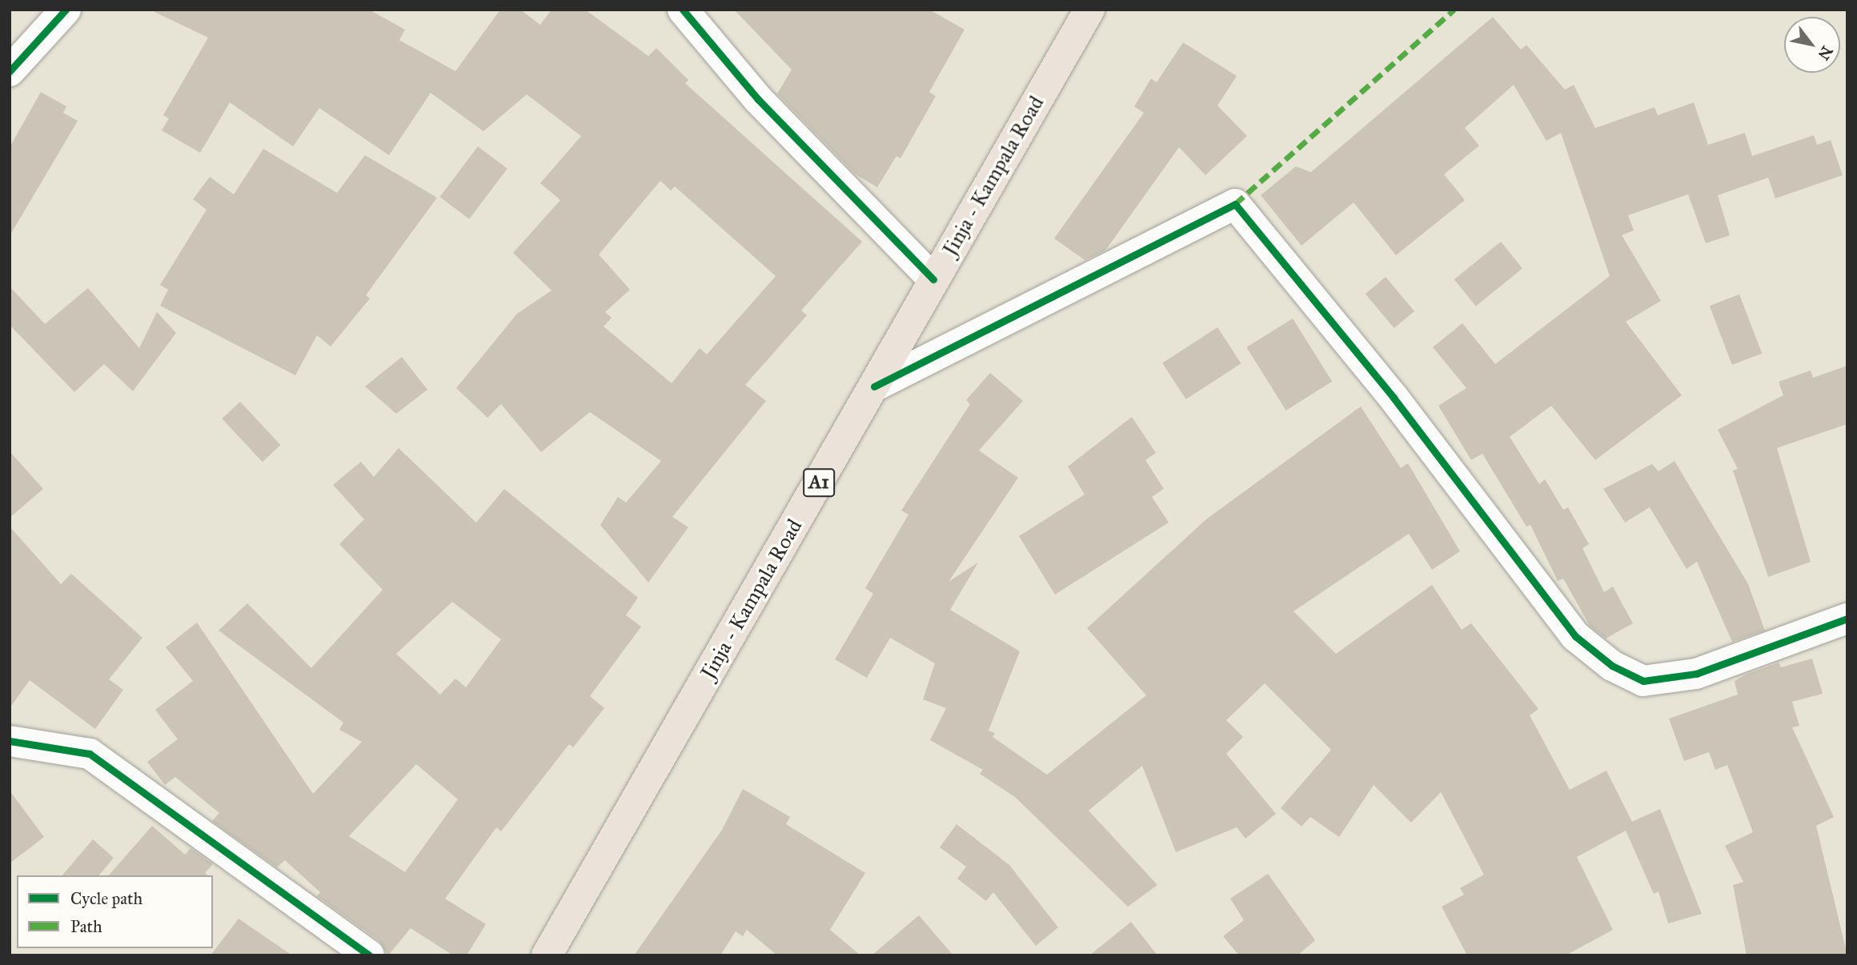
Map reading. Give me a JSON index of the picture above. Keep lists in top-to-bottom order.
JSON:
{
  "streets": {
    "highway": ["Jinja - Kampala Road", "A1"]
  },
  "legend": ["Cycle path", "Path"],
  "north": "bottom right"
}
